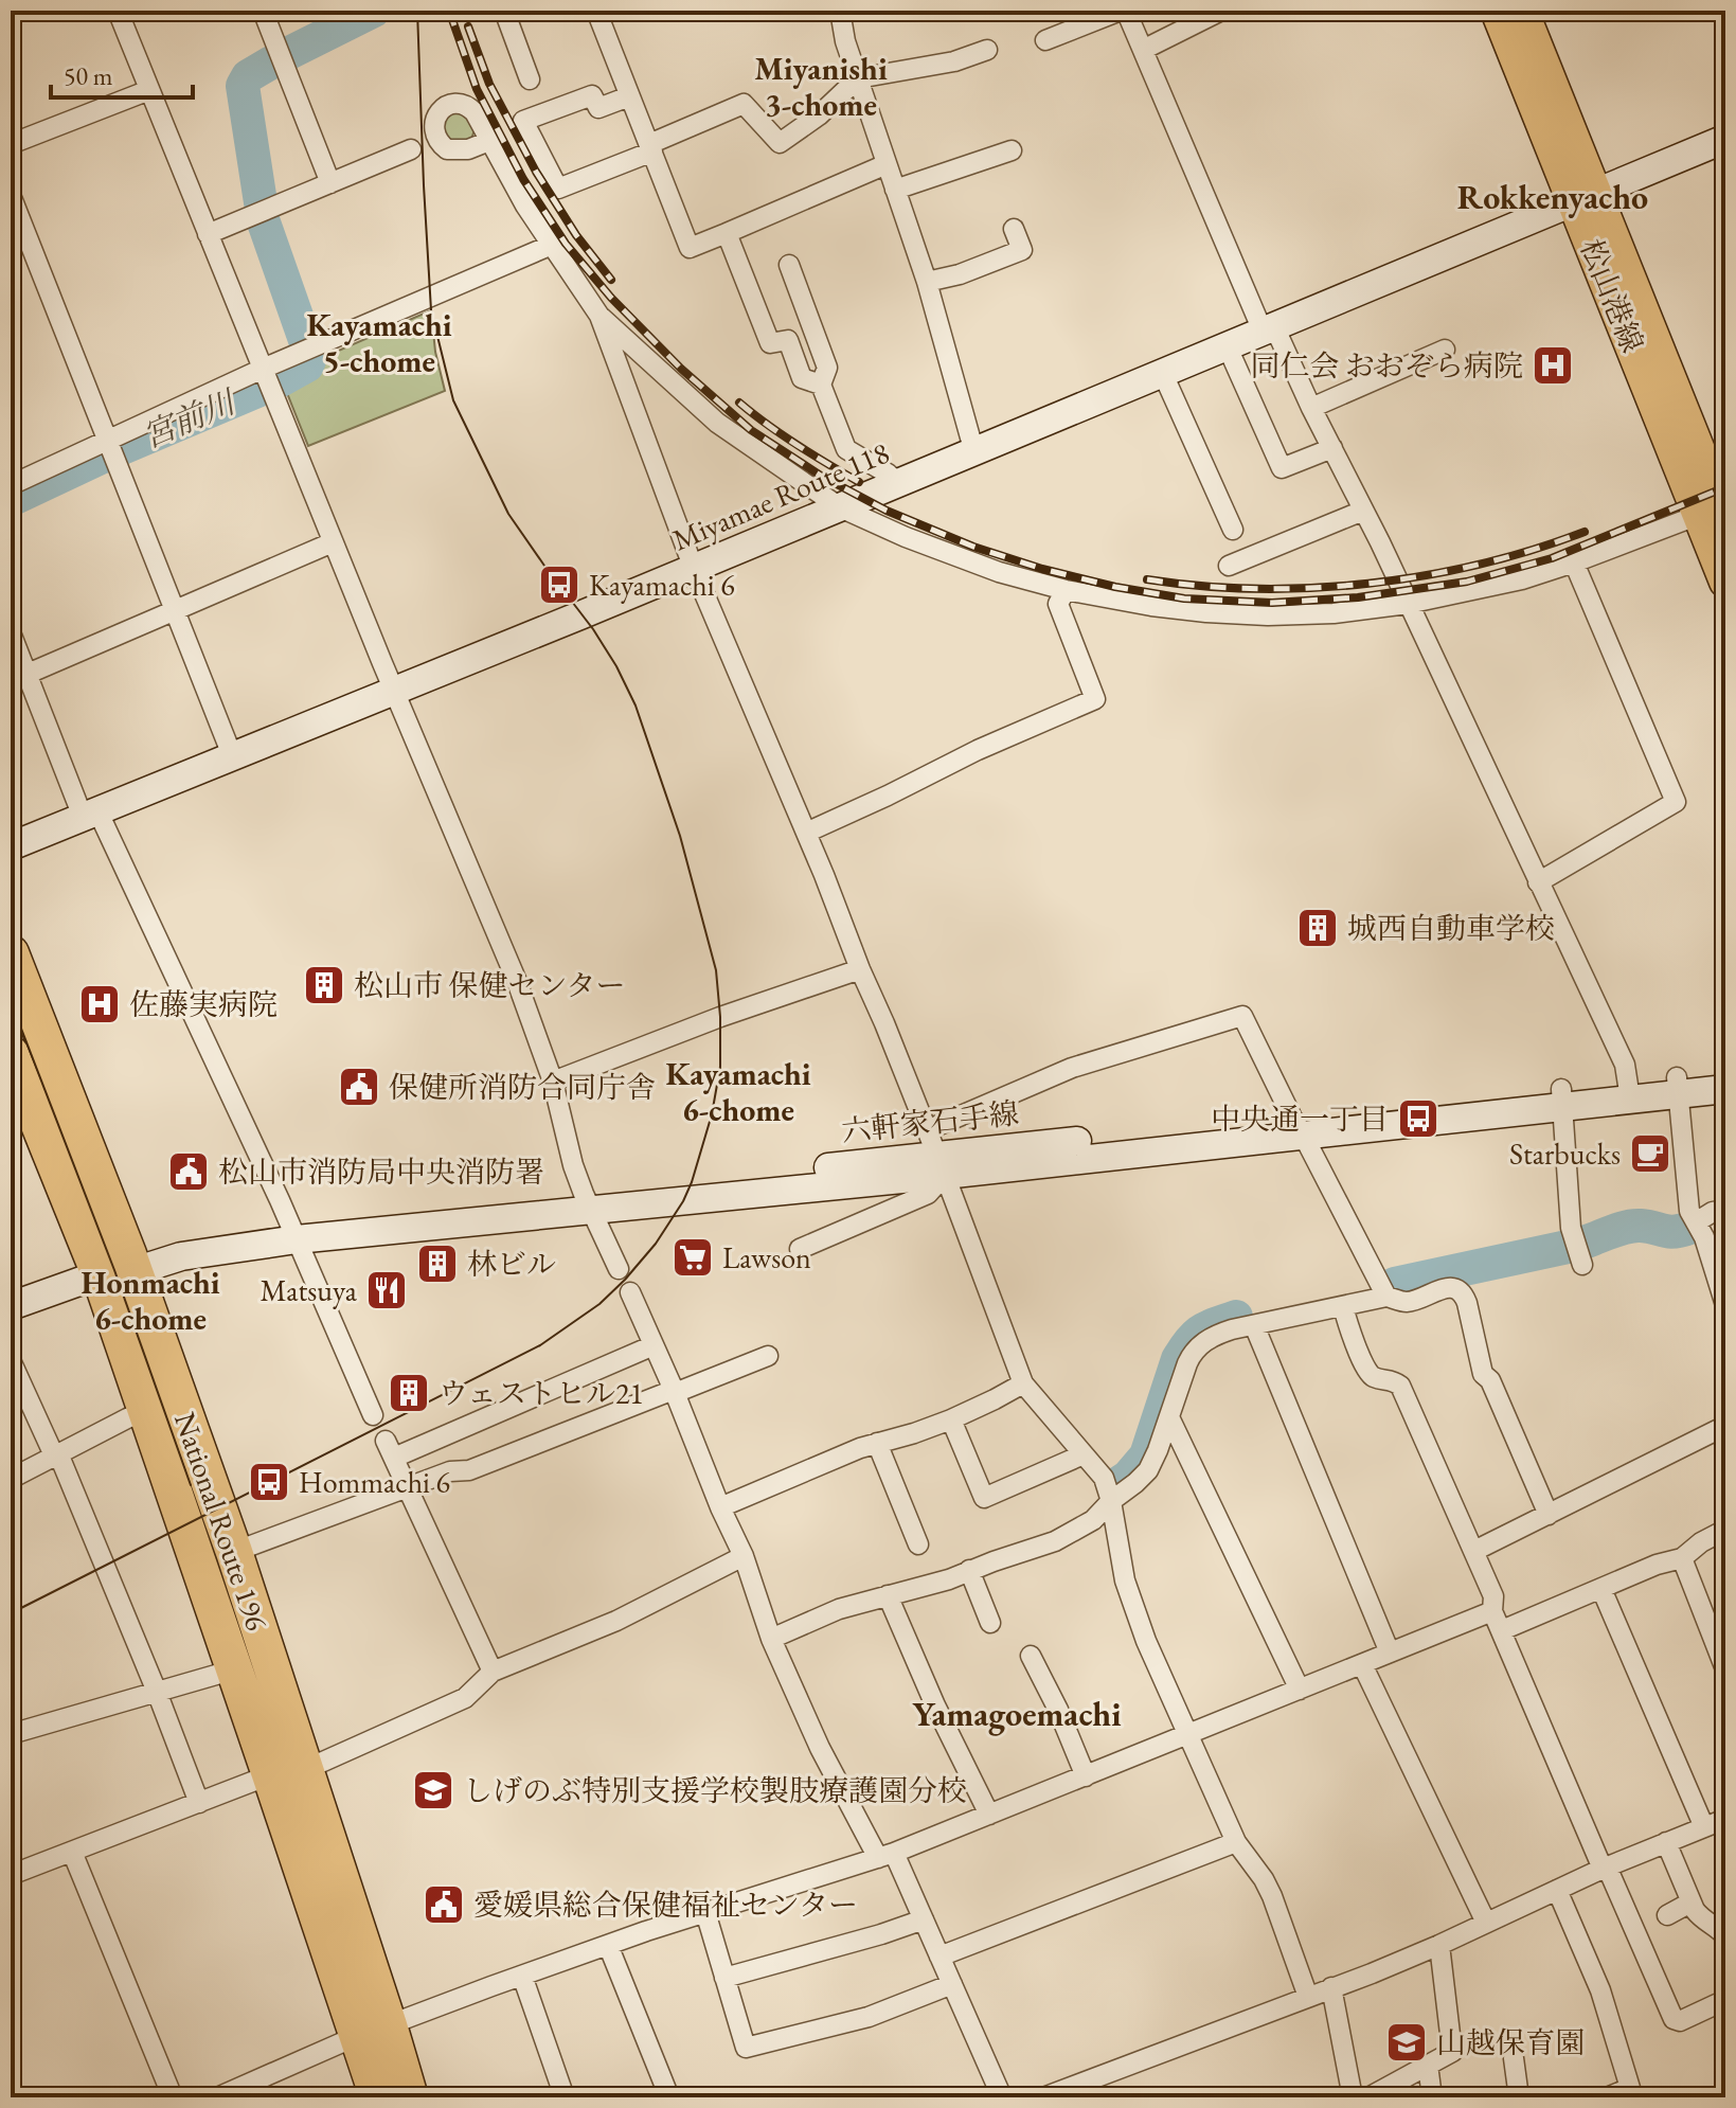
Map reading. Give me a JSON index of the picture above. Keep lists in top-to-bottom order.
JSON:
{
  "streets": {
    "highway": ["National Route 196"],
    "main road": ["松山港線"],
    "street": ["Miyamae Route 118", "六軒家石手線"]
  },
  "crossings": [
    ["松山港線", "Miyamae Route 118"],
    ["六軒家石手線", "National Route 196"]
  ],
  "districts": [
    "Miyanishi 3-chome",
    "Rokkenyacho",
    "Kayamachi 5-chome",
    "Kayamachi 6-chome",
    "Honmachi 6-chome",
    "Yamagoemachi"
  ],
  "water": ["宮前川"],
  "places": {
    "hospital": ["同仁会 おおぞら病院", "佐藤実病院"],
    "bus stop": ["Kayamachi 6", "中央通一丁目", "Hommachi 6"],
    "building": [
      "城西自動車学校",
      "松山市 保健センター",
      "林ビル",
      "ウェストヒル21"
    ],
    "public building": ["保健所消防合同庁舎", "松山市消防局中央消防署", "愛媛県総合保健福祉センター"],
    "cafe": ["Starbucks"],
    "supermarket": ["Lawson"],
    "restaurant": ["Matsuya"],
    "school or university": ["しげのぶ特別支援学校製肢療護園分校", "山越保育園"]
  },
  "scale_bar": "50 m"
}
